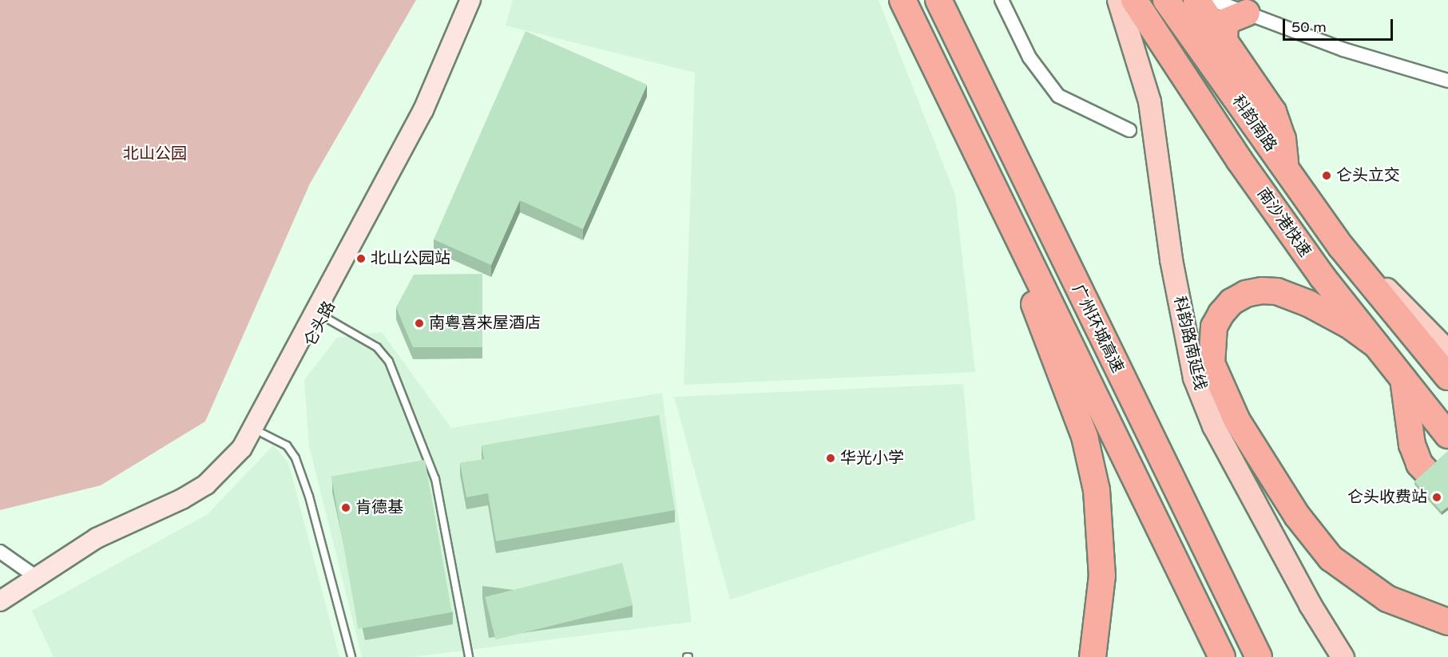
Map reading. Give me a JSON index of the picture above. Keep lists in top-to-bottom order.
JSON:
{
  "streets": {
    "highway": ["科韵南路", "南沙港快速", "广州环城高速"],
    "main road": ["科韵路南延线"],
    "street": ["仑头路"]
  },
  "parks": ["北山公园"],
  "places": [
    "仑头立交",
    "北山公园站",
    "南粤喜来屋酒店",
    "华光小学",
    "仑头收费站",
    "肯德基"
  ],
  "scale_bar": "50 m"
}
